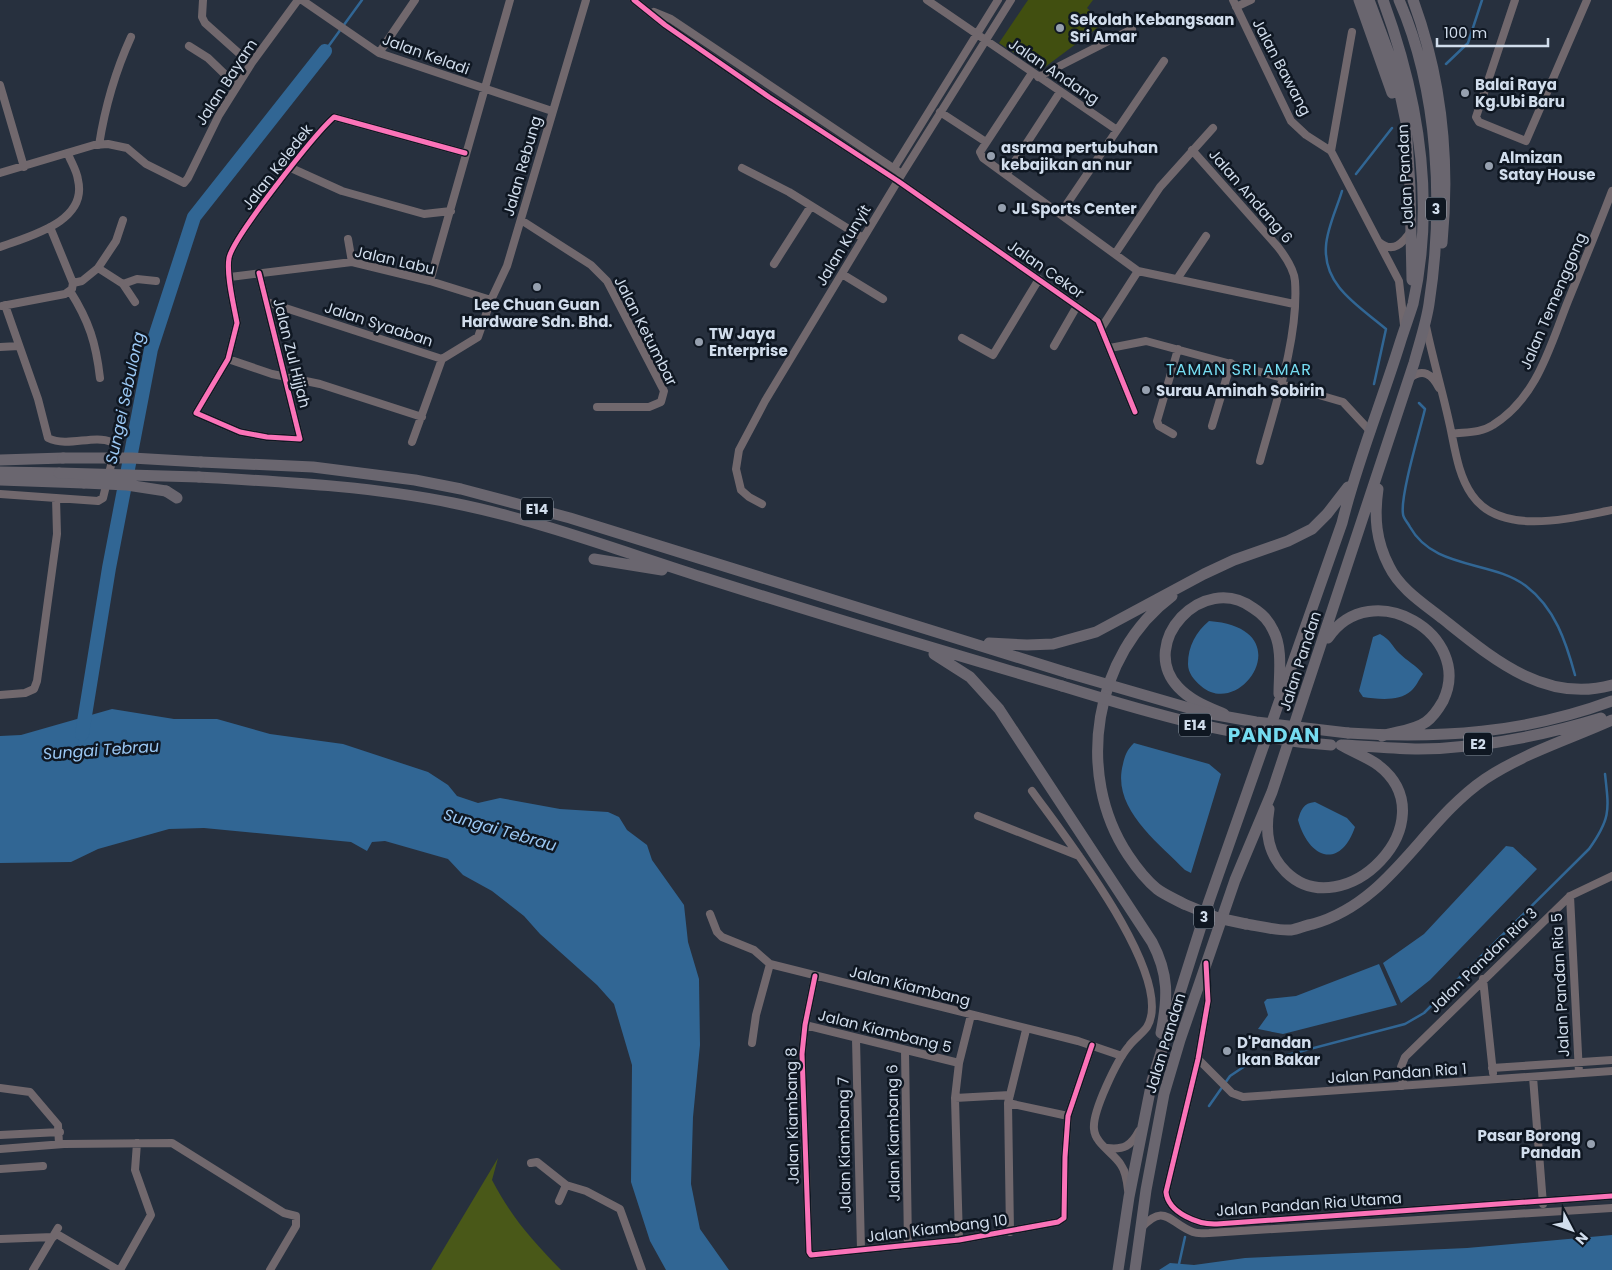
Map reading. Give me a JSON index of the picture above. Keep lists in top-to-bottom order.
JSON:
{
  "streets": {
    "highway": [
      "Jalan Pandan",
      "3",
      "E14",
      "E2"
    ],
    "street": [
      "Jalan Keladi",
      "Jalan Bawang",
      "Jalan Andang",
      "Jalan Bayam",
      "Jalan Rebung",
      "Jalan Keledek",
      "Jalan Andang 6",
      "Jalan Kunyit",
      "Jalan Labu",
      "Jalan Cekor",
      "Jalan Temenggong",
      "Jalan Syaaban",
      "Jalan Ketumbar",
      "Jalan Zul Hijjah",
      "Jalan Pandan Ria 3",
      "Jalan Pandan Ria 5",
      "Jalan Kiambang",
      "Jalan Kiambang 5",
      "Jalan Pandan Ria 1",
      "Jalan Kiambang 8",
      "Jalan Kiambang 6",
      "Jalan Kiambang 7",
      "Jalan Pandan Ria Utama",
      "Jalan Kiambang 10"
    ]
  },
  "crossings": [
    ["Jalan Keladi", "Jalan Rebung"],
    ["Jalan Bawang", "Jalan Pandan"],
    ["Jalan Andang", "Jalan Kunyit"],
    ["Jalan Rebung", "Jalan Labu"],
    ["Jalan Rebung", "Jalan Syaaban"],
    ["Jalan Rebung", "Jalan Ketumbar"],
    ["Jalan Keledek", "Jalan Labu"],
    ["Jalan Keledek", "Jalan Zul Hijjah"],
    ["Jalan Pandan", "Jalan Pandan Ria Utama"],
    ["Jalan Kunyit", "Jalan Cekor"],
    ["Jalan Labu", "Jalan Zul Hijjah"],
    ["Jalan Syaaban", "Jalan Zul Hijjah"],
    ["E14", "E2"],
    ["Jalan Pandan Ria 3", "Jalan Pandan Ria 5"],
    ["Jalan Pandan Ria 3", "Jalan Pandan Ria 1"],
    ["Jalan Pandan Ria 5", "Jalan Pandan Ria 1"],
    ["Jalan Kiambang", "Jalan Kiambang 8"],
    ["Jalan Kiambang 5", "Jalan Kiambang 8"],
    ["Jalan Kiambang 5", "Jalan Kiambang 6"],
    ["Jalan Kiambang 5", "Jalan Kiambang 7"],
    ["Jalan Pandan Ria 1", "Jalan Pandan Ria Utama"],
    ["Jalan Kiambang 8", "Jalan Kiambang 10"],
    ["Jalan Kiambang 6", "Jalan Kiambang 10"],
    ["Jalan Kiambang 7", "Jalan Kiambang 10"]
  ],
  "districts": ["TAMAN SRI AMAR", "PANDAN"],
  "water": ["Sungei Sebulong", "Sungai Tebrau"],
  "places": [
    "Sekolah Kebangsaan Sri Amar",
    "Balai Raya Kg.Ubi Baru",
    "asrama pertubuhan kebajikan an nur",
    "Almizan Satay House",
    "JL Sports Center",
    "Lee Chuan Guan Hardware Sdn. Bhd.",
    "TW Jaya Enterprise",
    "Surau Aminah Sobirin",
    "D'Pandan Ikan Bakar",
    "Pasar Borong Pandan"
  ],
  "scale_bar": "100 m",
  "north": "bottom right"
}
